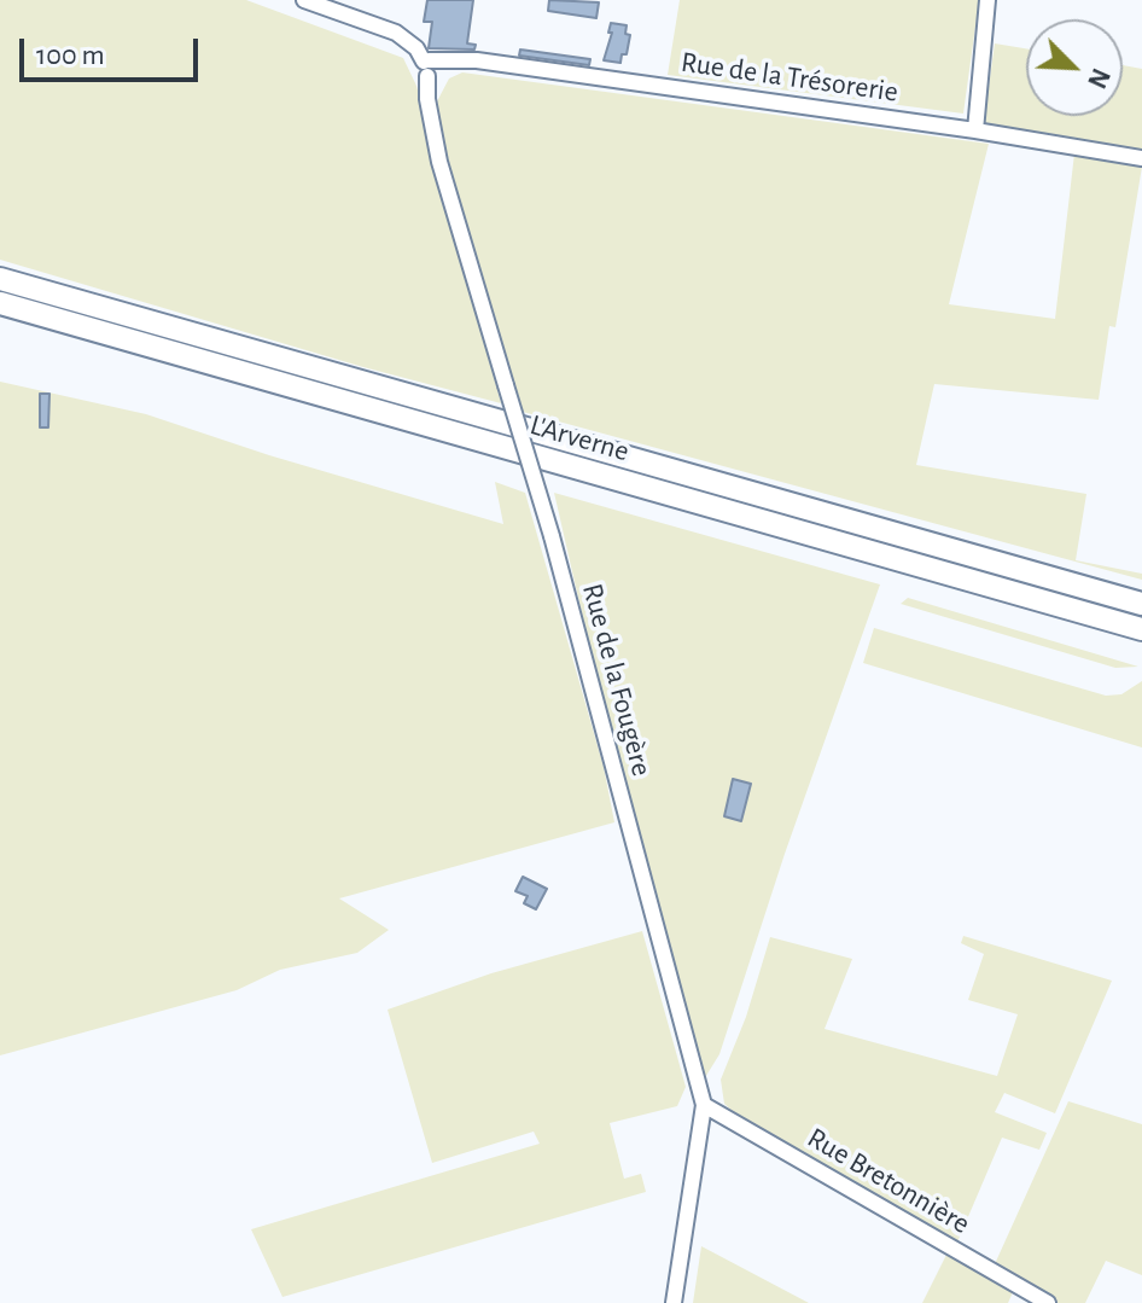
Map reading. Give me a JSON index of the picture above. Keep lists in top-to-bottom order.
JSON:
{
  "streets": {
    "highway": ["L'Arverne"],
    "street": ["Rue de la Trésorerie", "Rue de la Fougère", "Rue Bretonnière"]
  },
  "crossings": [
    ["Rue de la Trésorerie", "Rue de la Fougère"],
    ["Rue de la Fougère", "Rue Bretonnière"]
  ],
  "scale_bar": "100 m",
  "north": "bottom right"
}
